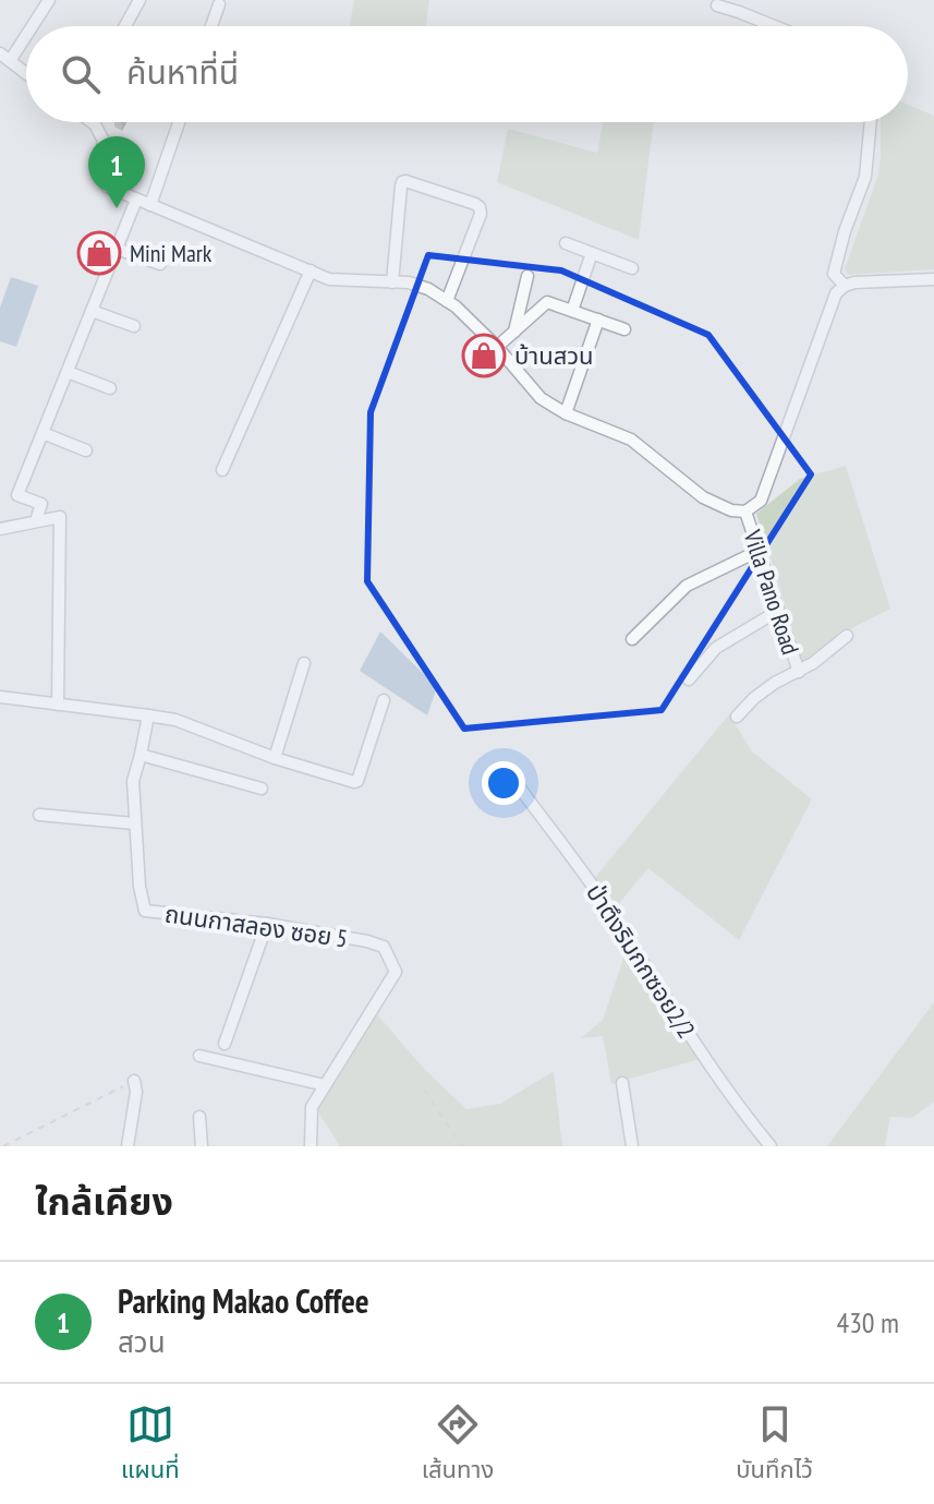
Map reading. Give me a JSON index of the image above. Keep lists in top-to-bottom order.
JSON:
{
  "streets": {
    "street": ["Villa Pano Road", "ถนนกาสลอง ซอย 5", "ป่าตึงริมกกซอย2/2"]
  },
  "places": {
    "shop": ["Mini Mark", "บ้านสวน"]
  },
  "page": {
    "search": "ค้นหาที่นี่",
    "pins": "1",
    "heading": "ใกล้เคียง",
    "list": [
      {
        "mark": "1",
        "name": "Parking Makao Coffee",
        "note": "สวน",
        "value": "430 m"
      }
    ],
    "nav": ["แผนที่", "เส้นทาง", "บันทึกไว้"]
  }
}
